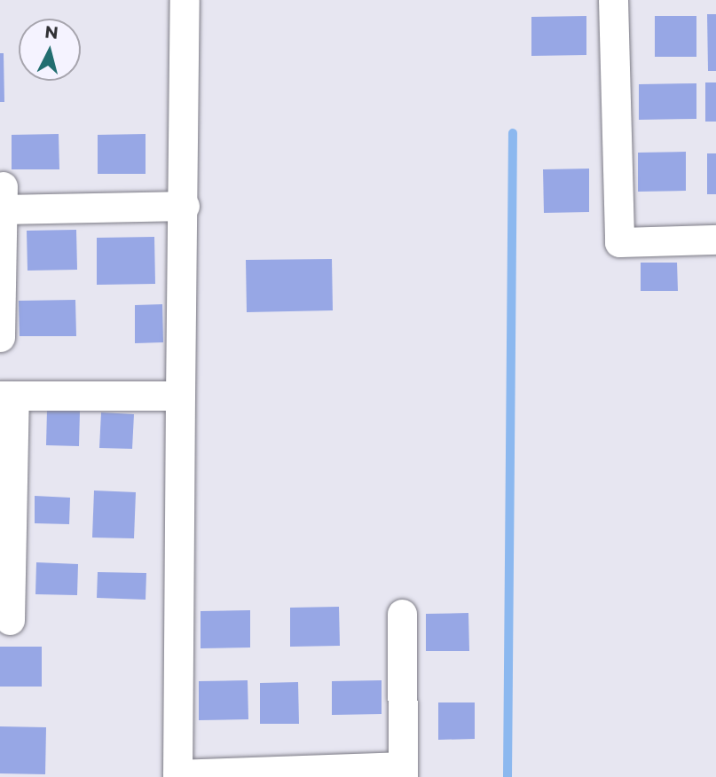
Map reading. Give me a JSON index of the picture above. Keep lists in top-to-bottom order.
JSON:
{
  "north": "top"
}
